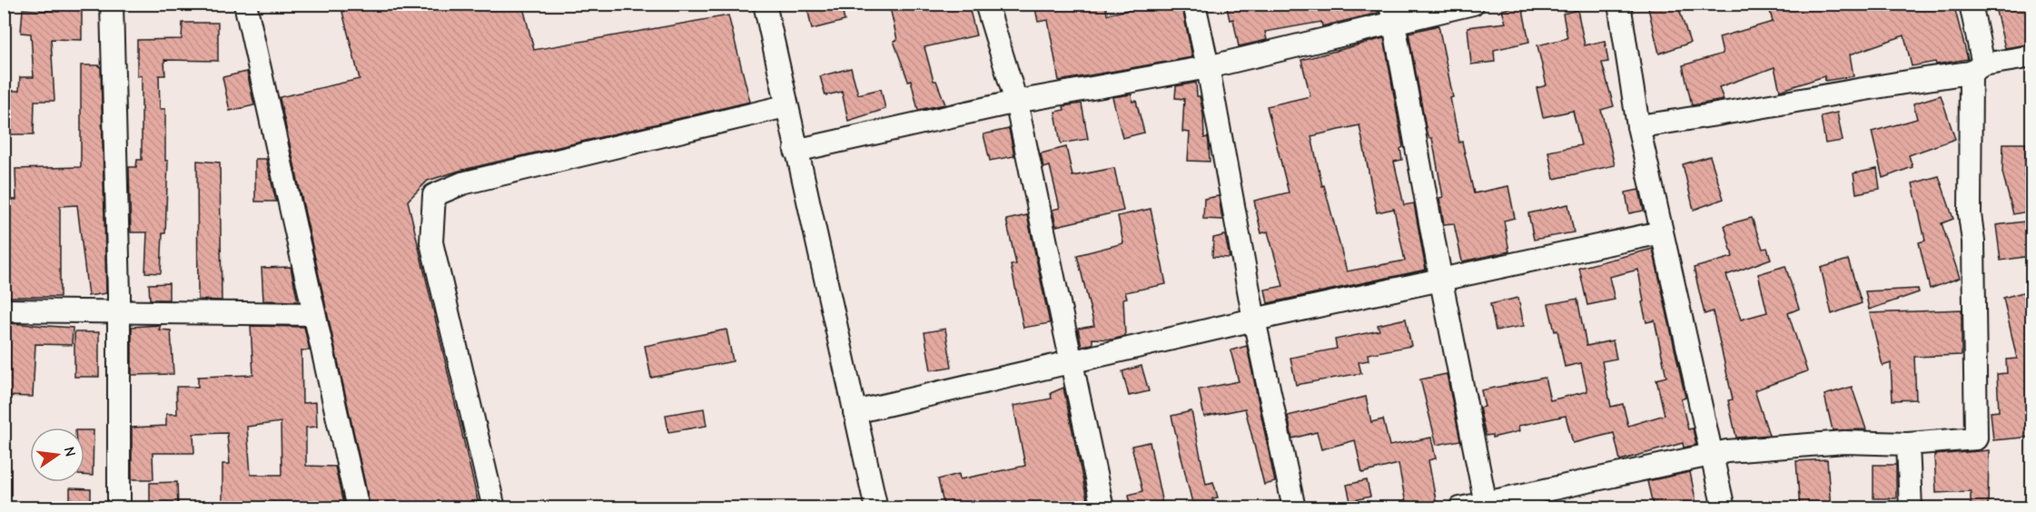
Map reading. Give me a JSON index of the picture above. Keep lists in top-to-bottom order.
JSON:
{
  "north": "right"
}
